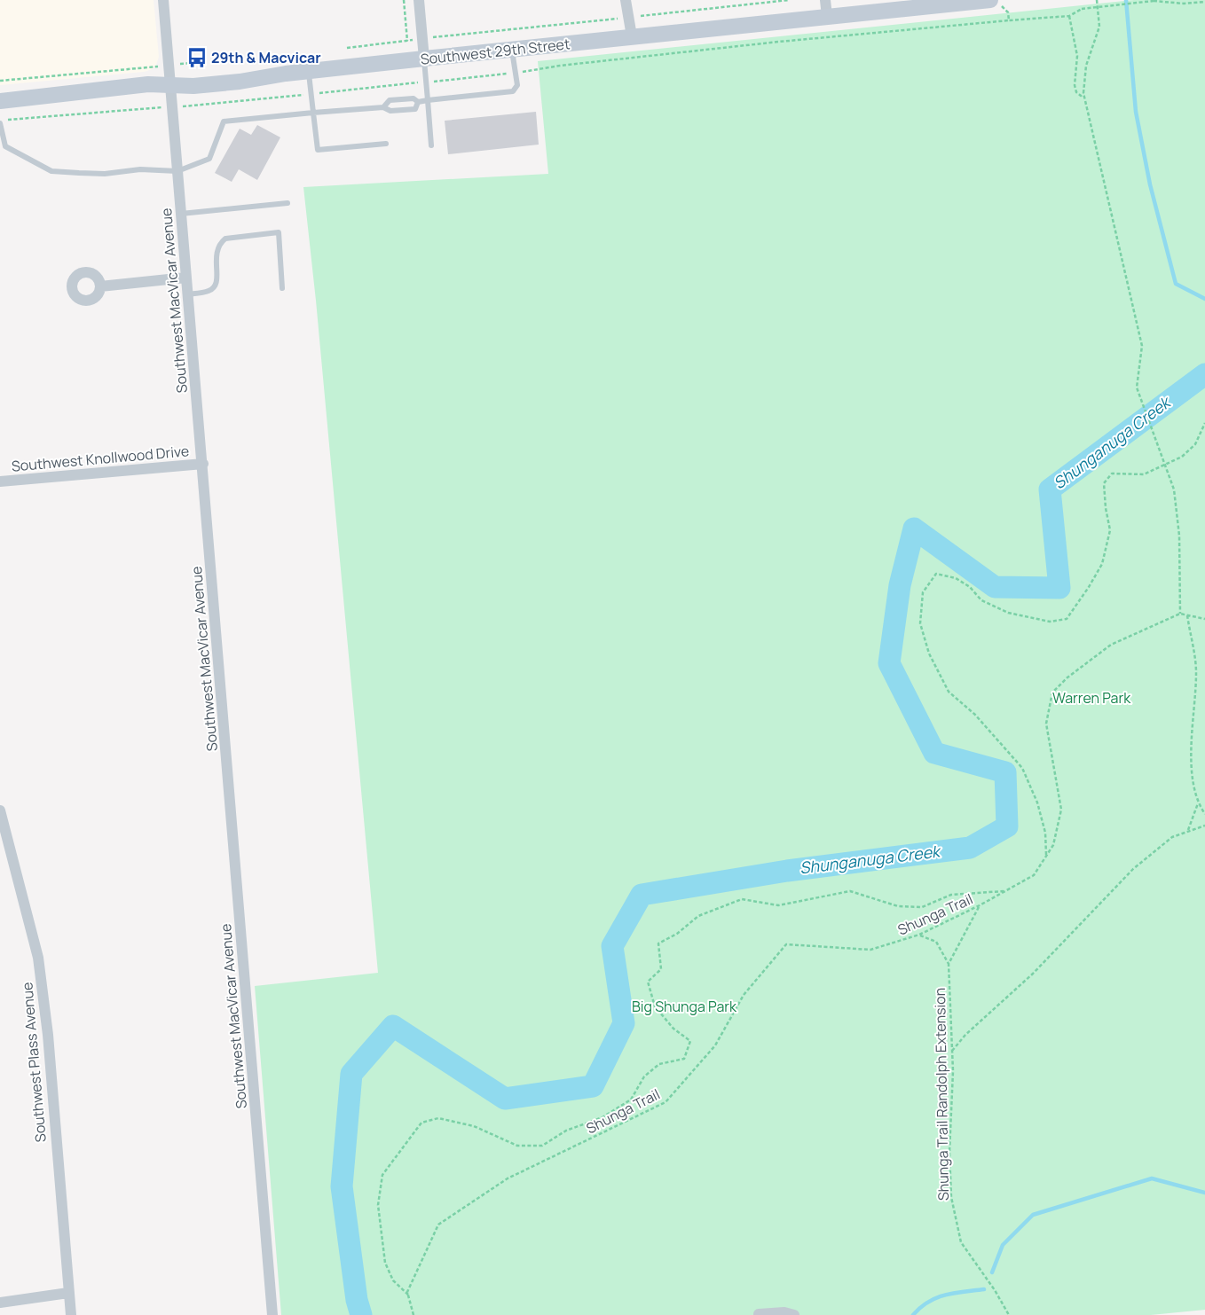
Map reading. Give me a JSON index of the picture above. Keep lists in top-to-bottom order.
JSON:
{
  "streets": {
    "main road": ["Southwest 29th Street"],
    "street": ["Southwest MacVicar Avenue", "Southwest Knollwood Drive", "Southwest Plass Avenue"],
    "path": ["Shunga Trail", "Shunga Trail Randolph Extension"]
  },
  "crossings": [
    ["Southwest 29th Street", "Southwest MacVicar Avenue"],
    ["Southwest MacVicar Avenue", "Southwest Knollwood Drive"],
    ["Shunga Trail", "Shunga Trail Randolph Extension"]
  ],
  "water": ["Shunganuga Creek"],
  "parks": ["Warren Park", "Big Shunga Park"],
  "places": {
    "bus stop": ["29th & Macvicar"]
  }
}
